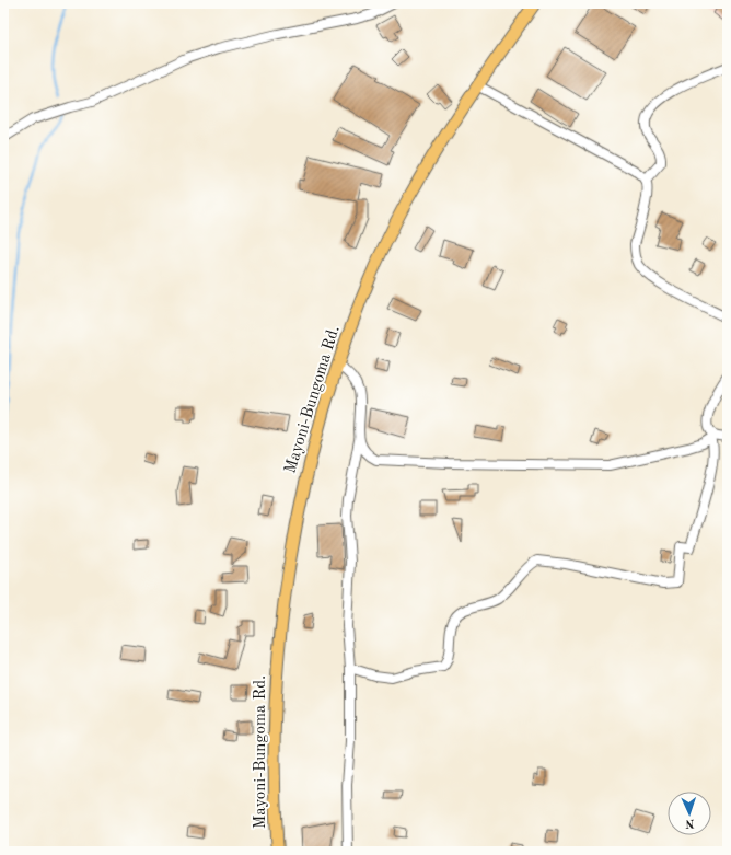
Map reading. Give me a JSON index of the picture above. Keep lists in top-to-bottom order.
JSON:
{
  "streets": {
    "main road": ["Mayoni-Bungoma Rd."]
  },
  "north": "bottom"
}
